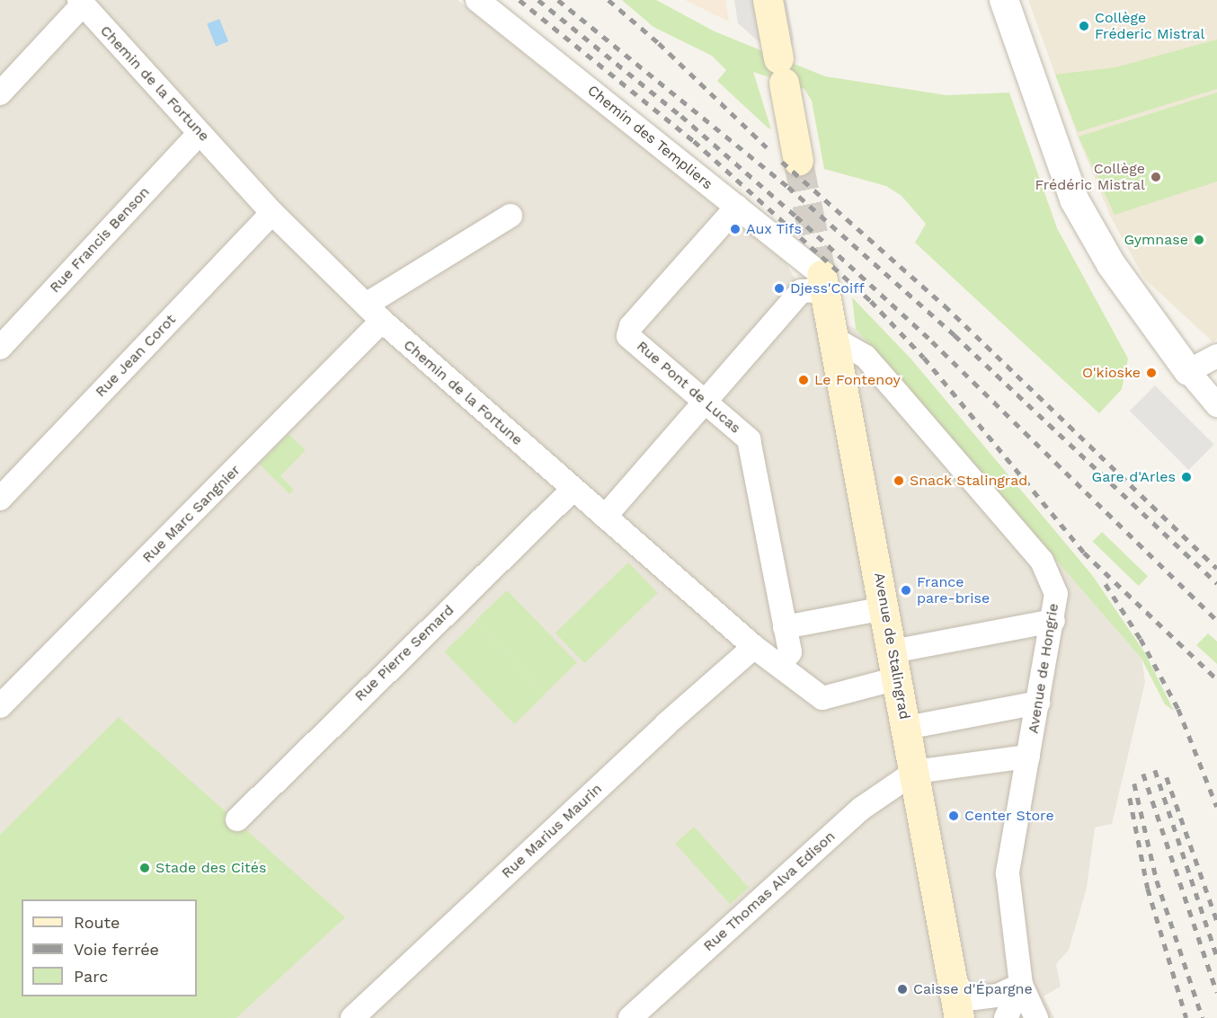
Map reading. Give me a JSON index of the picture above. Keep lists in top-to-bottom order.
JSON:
{
  "streets": {
    "main road": ["Avenue de Stalingrad"],
    "street": [
      "Chemin de la Fortune",
      "Chemin des Templiers",
      "Rue Francis Benson",
      "Rue Jean Corot",
      "Rue Pont de Lucas",
      "Rue Marc Sangnier",
      "Rue Pierre Semard",
      "Avenue de Hongrie",
      "Rue Marius Maurin",
      "Rue Thomas Alva Edison"
    ]
  },
  "crossings": [
    ["Chemin de la Fortune", "Rue Francis Benson"],
    ["Chemin de la Fortune", "Rue Jean Corot"],
    ["Chemin de la Fortune", "Rue Pont de Lucas"],
    ["Chemin de la Fortune", "Rue Marc Sangnier"],
    ["Chemin de la Fortune", "Avenue de Stalingrad"],
    ["Chemin de la Fortune", "Rue Pierre Semard"],
    ["Chemin de la Fortune", "Rue Marius Maurin"],
    ["Chemin des Templiers", "Rue Pont de Lucas"],
    ["Chemin des Templiers", "Avenue de Stalingrad"],
    ["Avenue de Stalingrad", "Avenue de Hongrie"],
    ["Avenue de Stalingrad", "Rue Thomas Alva Edison"]
  ],
  "places": [
    "Collège Fréderic Mistral",
    "Collège Frédéric Mistral",
    "Aux Tifs",
    "Gymnase",
    "Djess'Coiff",
    "O'kioske",
    "Le Fontenoy",
    "Gare d'Arles",
    "Snack Stalingrad",
    "France pare-brise",
    "Center Store",
    "Stade des Cités",
    "Caisse d'Épargne"
  ],
  "legend": ["Route", "Voie ferrée", "Parc"]
}
